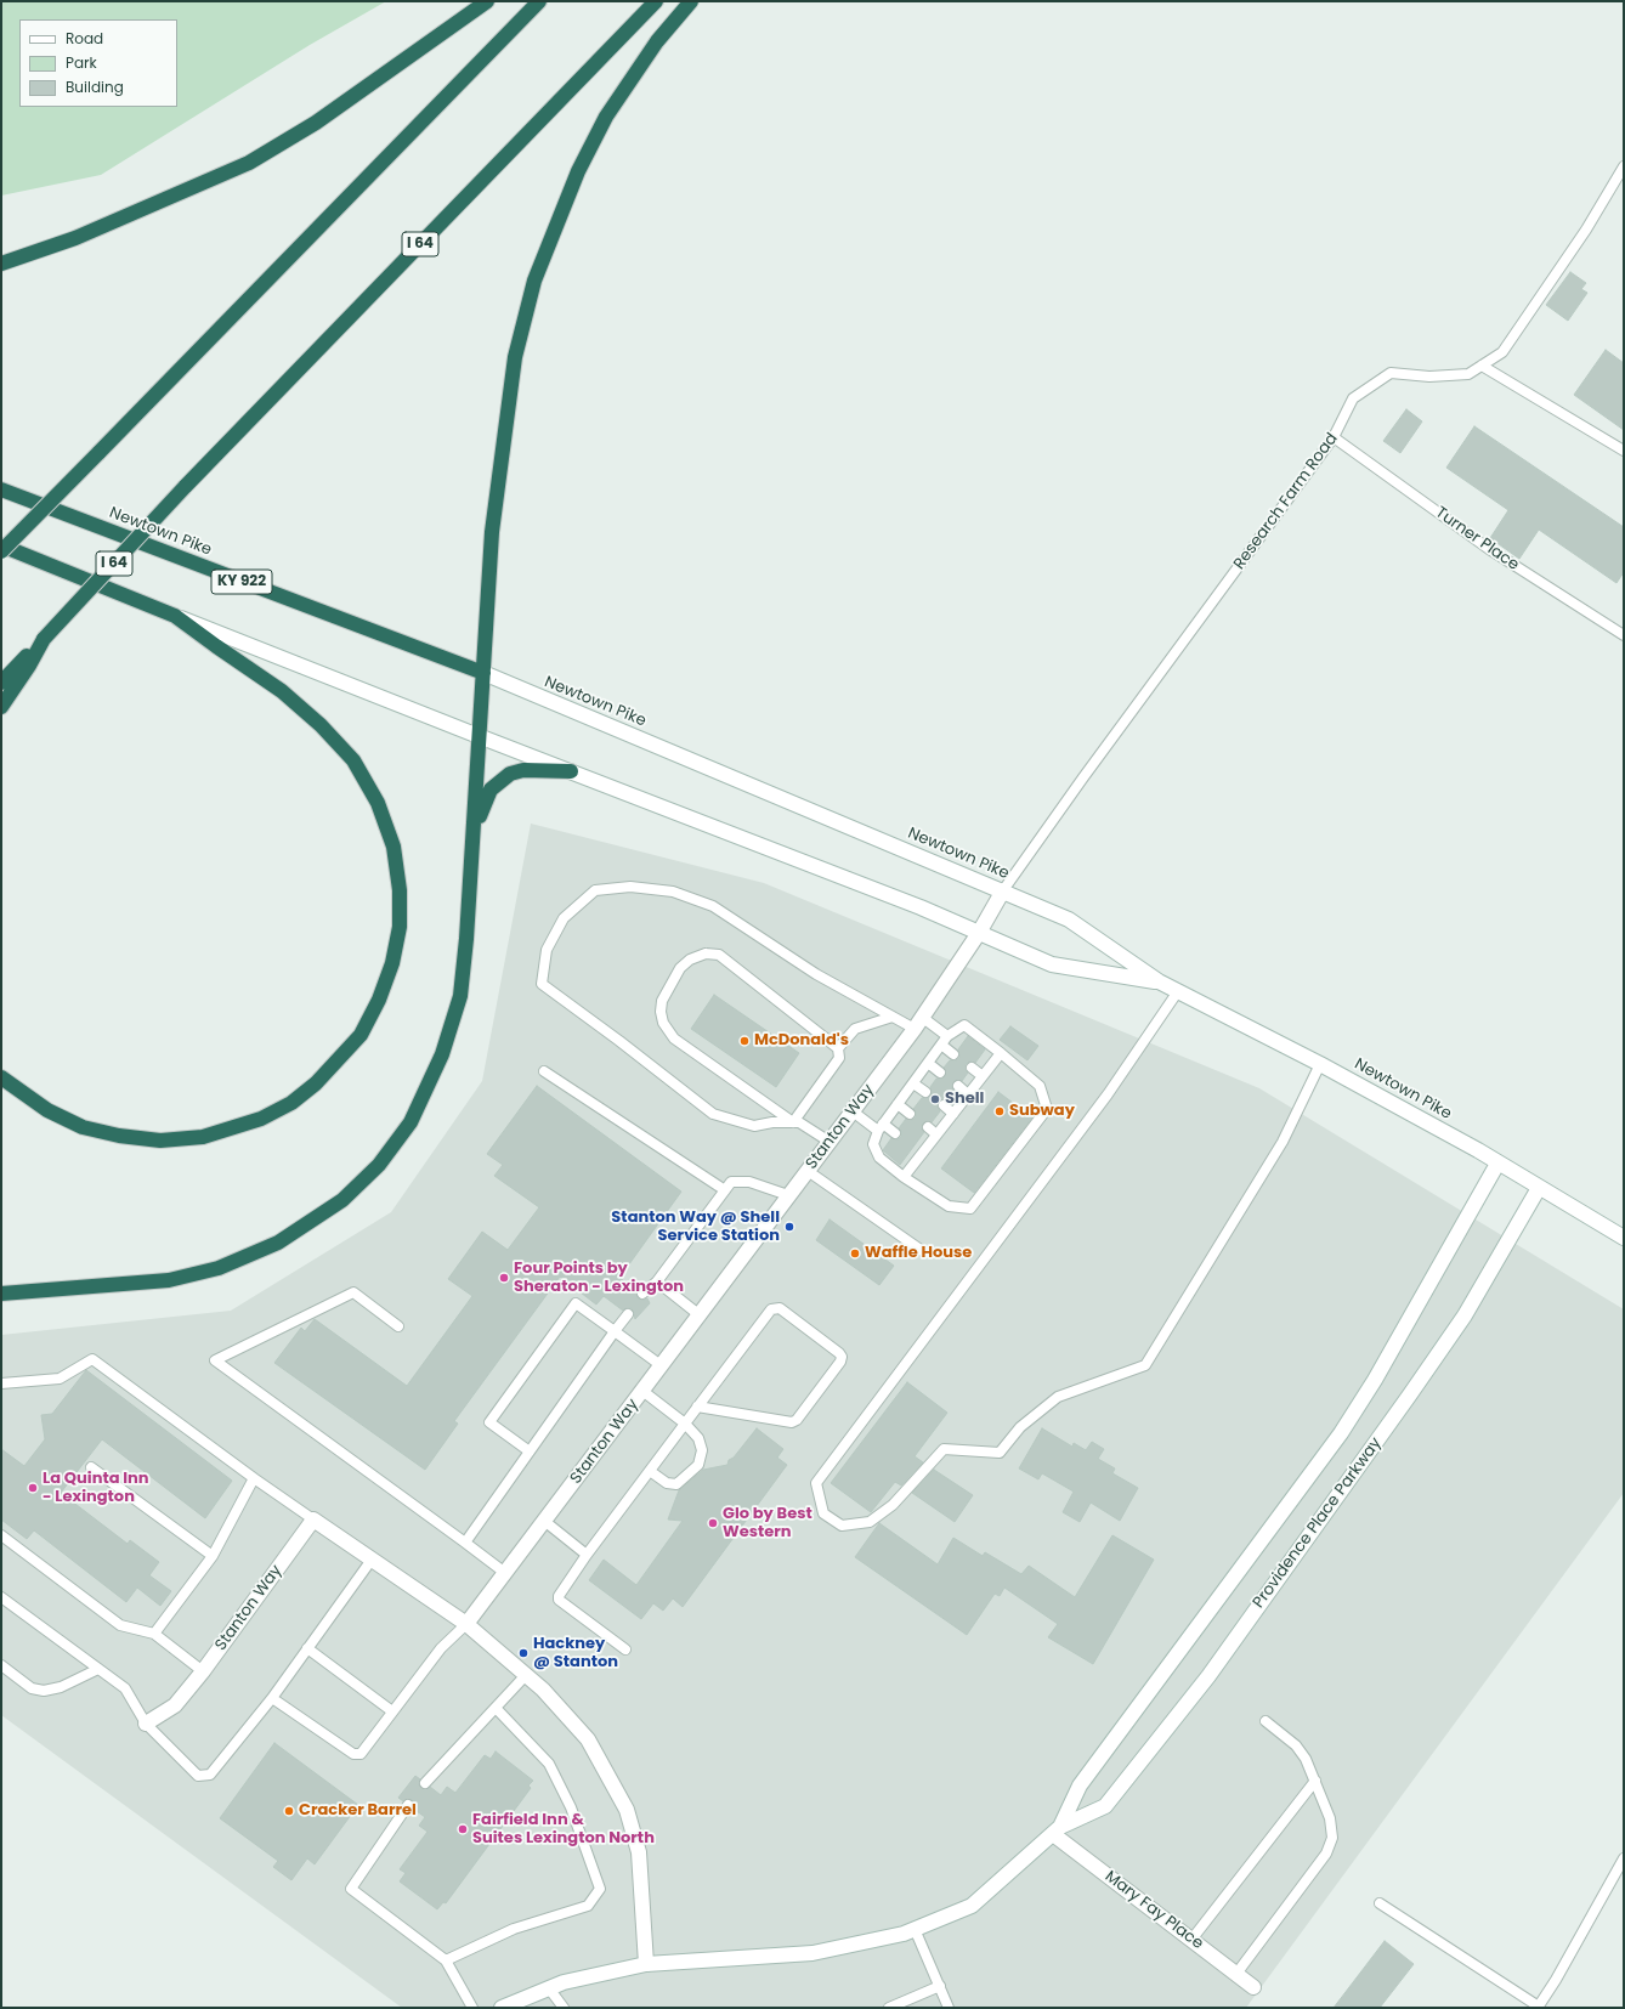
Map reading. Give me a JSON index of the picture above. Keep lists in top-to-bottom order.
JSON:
{
  "streets": {
    "highway": ["I 64", "Newtown Pike", "KY 922"],
    "street": ["Stanton Way", "Providence Place Parkway", "Mary Fay Place"],
    "lane": ["Research Farm Road", "Turner Place"]
  },
  "crossings": [
    ["Research Farm Road", "Newtown Pike"],
    ["Research Farm Road", "Turner Place"],
    ["Research Farm Road", "Stanton Way"],
    ["Newtown Pike", "Stanton Way"],
    ["Newtown Pike", "Providence Place Parkway"],
    ["Providence Place Parkway", "Mary Fay Place"]
  ],
  "places": [
    "McDonald's",
    "Shell",
    "Subway",
    "Stanton Way @ Shell Service Station",
    "Waffle House",
    "Four Points by Sheraton - Lexington",
    "La Quinta Inn - Lexington",
    "Glo by Best Western",
    "Hackney @ Stanton",
    "Cracker Barrel",
    "Fairfield Inn & Suites Lexington North"
  ],
  "legend": ["Road", "Park", "Building"]
}
